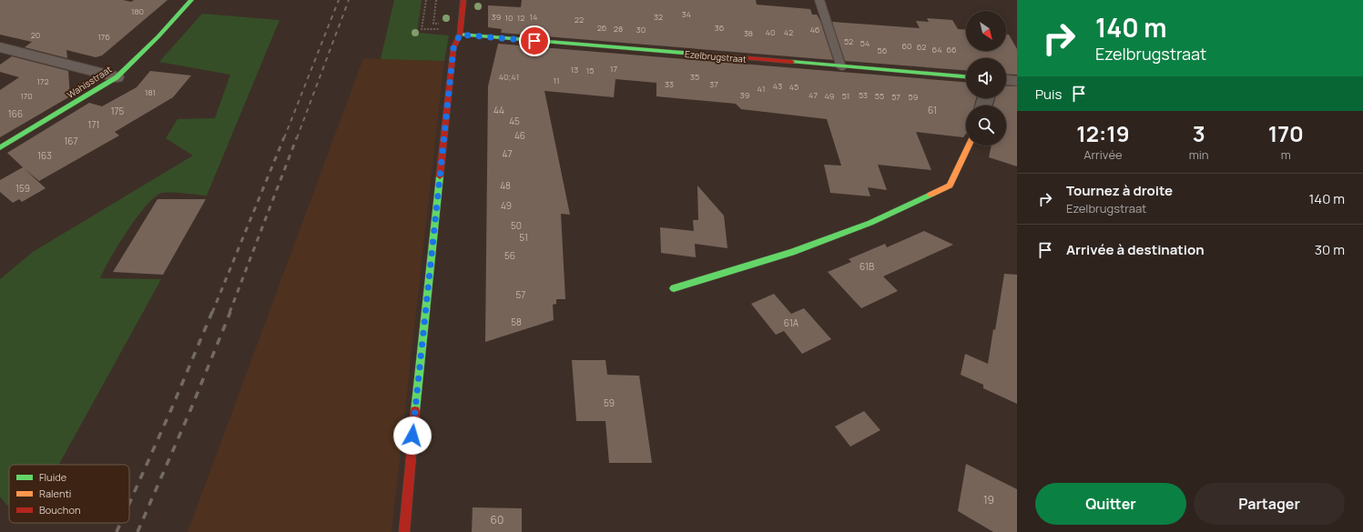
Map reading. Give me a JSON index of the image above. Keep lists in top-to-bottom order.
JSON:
{
  "streets": {
    "street": ["Ezelbrugstraat", "Wahisstraat"]
  },
  "house_numbers": [
    "180",
    "34",
    "39",
    "14",
    "32",
    "10",
    "12",
    "22",
    "26",
    "36",
    "28",
    "30",
    "46",
    "40",
    "42",
    "38",
    "20",
    "176",
    "52",
    "54",
    "60",
    "62",
    "64",
    "66",
    "56",
    "17",
    "13",
    "15",
    "40;41",
    "35",
    "11",
    "172",
    "33",
    "37",
    "43",
    "45",
    "41",
    "181",
    "39",
    "47",
    "53",
    "170",
    "49",
    "51",
    "55",
    "57",
    "59",
    "44",
    "61",
    "175",
    "166",
    "45",
    "171",
    "46",
    "167",
    "47",
    "163",
    "48",
    "159",
    "49",
    "50",
    "51",
    "56",
    "61B",
    "57",
    "58",
    "61A",
    "59",
    "19",
    "60"
  ],
  "legend": ["Fluide", "Ralenti", "Bouchon"],
  "north": "bottom right",
  "page": {
    "turn": ["140 m", "Ezelbrugstraat"],
    "then": "Puis",
    "eta": [
      "12:19",
      "Arrivée",
      "3",
      "min",
      "170",
      "m"
    ],
    "list": [
      {
        "name": "Tournez à droite",
        "note": "Ezelbrugstraat",
        "value": "140 m"
      },
      {
        "name": "Arrivée à destination",
        "value": "30 m"
      }
    ],
    "buttons": ["Quitter", "Partager"]
  }
}
